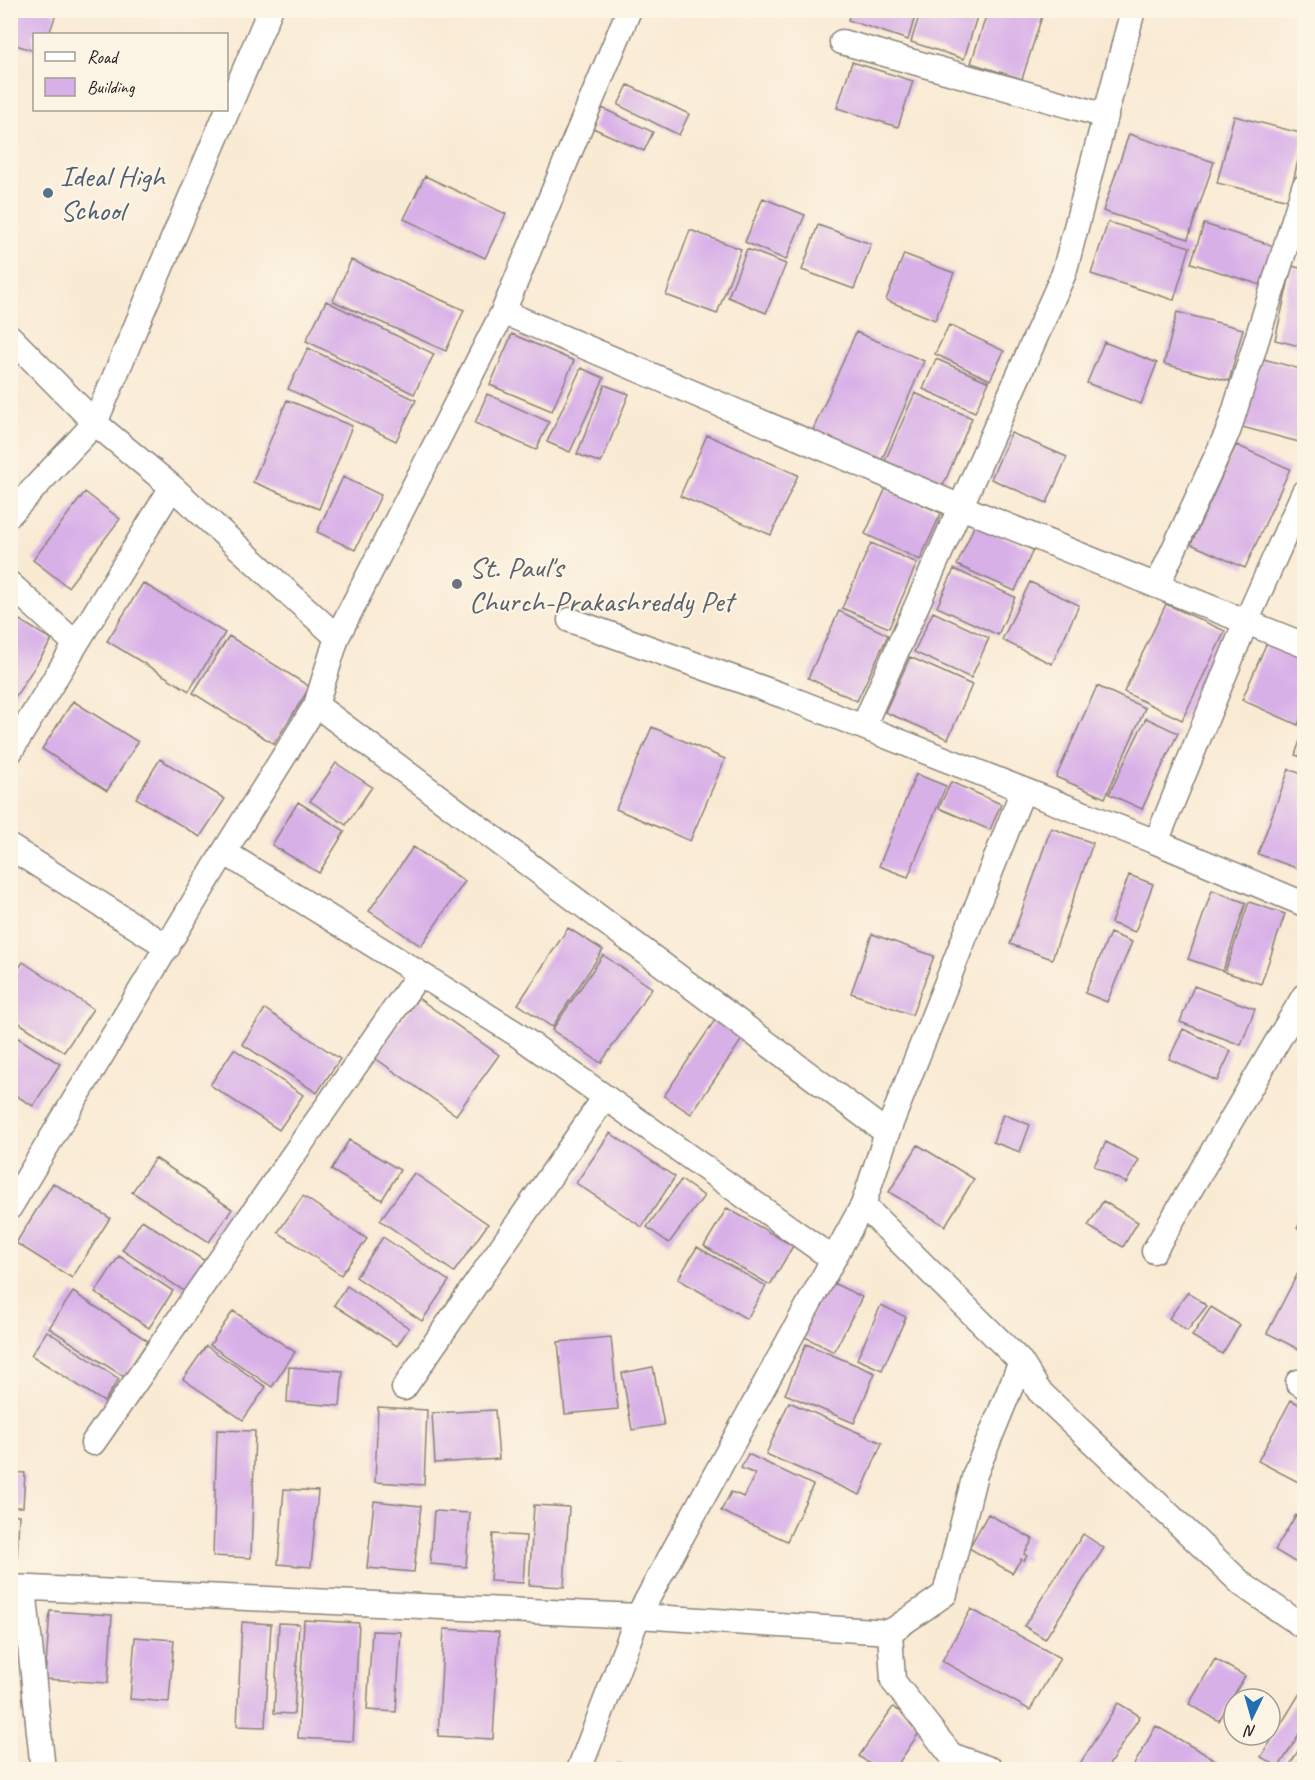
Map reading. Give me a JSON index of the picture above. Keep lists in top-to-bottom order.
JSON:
{
  "places": ["Ideal High School", "St. Paul's Church-Prakashreddy Pet"],
  "legend": ["Road", "Building"],
  "north": "bottom"
}
